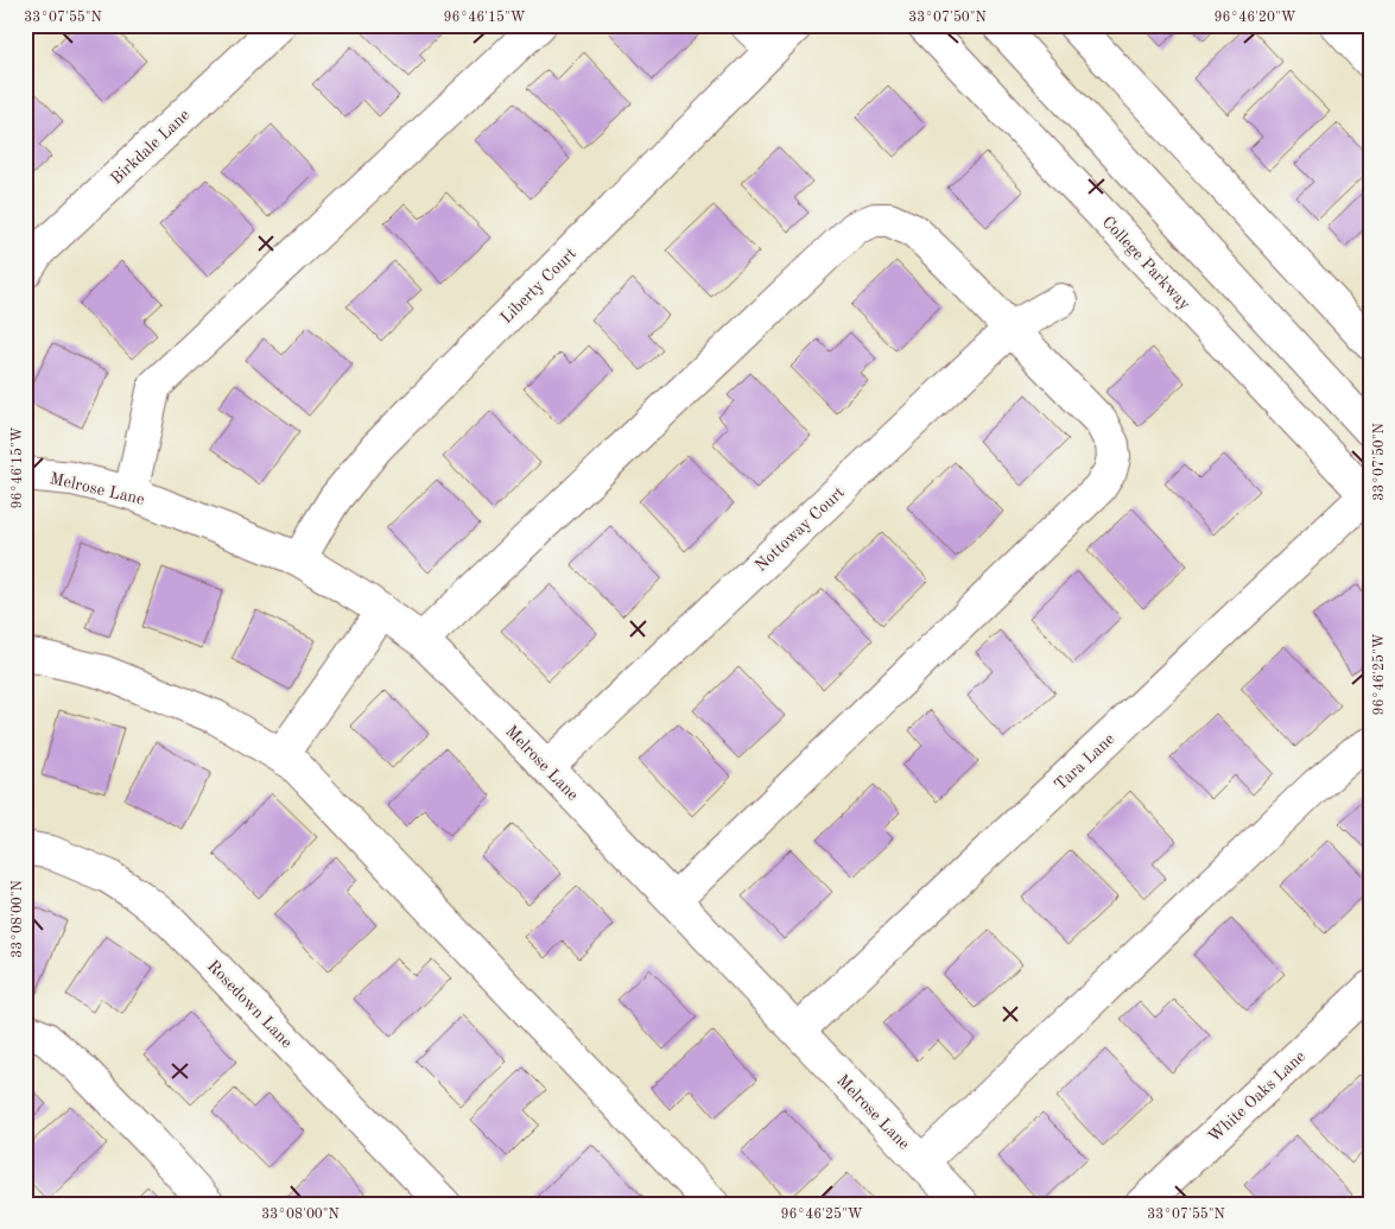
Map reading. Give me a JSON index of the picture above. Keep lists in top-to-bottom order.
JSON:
{
  "streets": {
    "street": [
      "Birkdale Lane",
      "College Parkway",
      "Liberty Court",
      "Melrose Lane",
      "Nottoway Court",
      "Tara Lane",
      "Rosedown Lane",
      "White Oaks Lane"
    ]
  },
  "crossings": [
    ["College Parkway", "Tara Lane"],
    ["Liberty Court", "Melrose Lane"],
    ["Melrose Lane", "Nottoway Court"],
    ["Melrose Lane", "Tara Lane"]
  ],
  "coordinates": [
    "33°07'55\"N",
    "96°46'15\"W",
    "33°07'50\"N",
    "96°46'20\"W",
    "96°46'25\"W",
    "33°08'00\"N"
  ]
}
